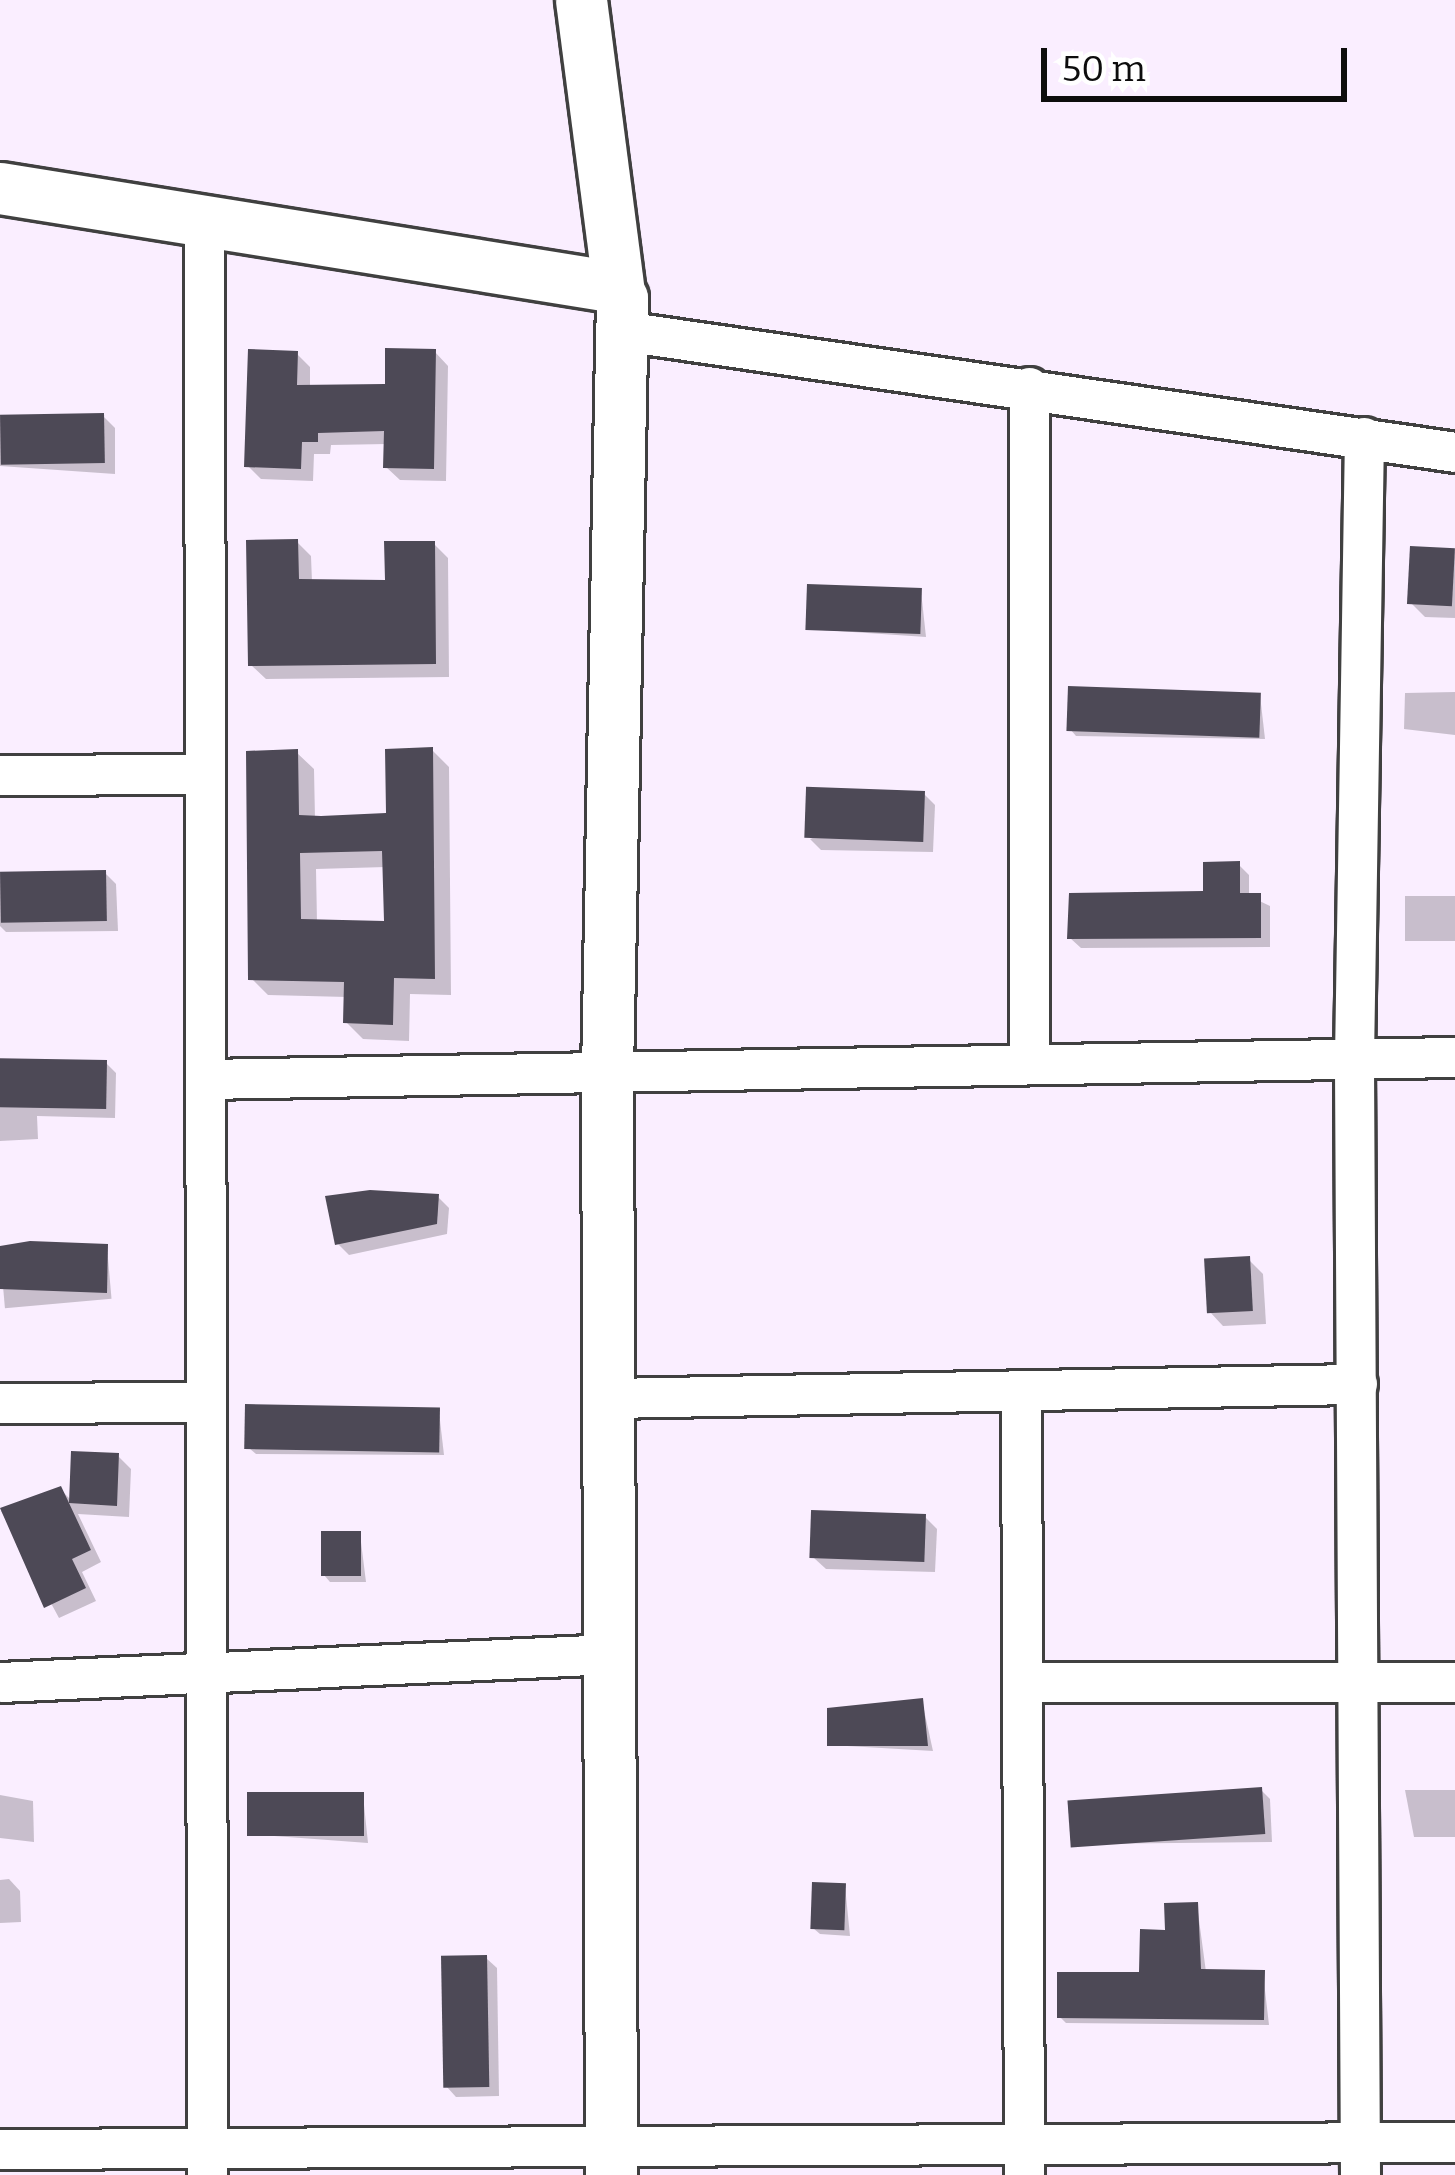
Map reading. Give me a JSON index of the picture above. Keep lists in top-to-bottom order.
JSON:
{
  "scale_bar": "50 m"
}
